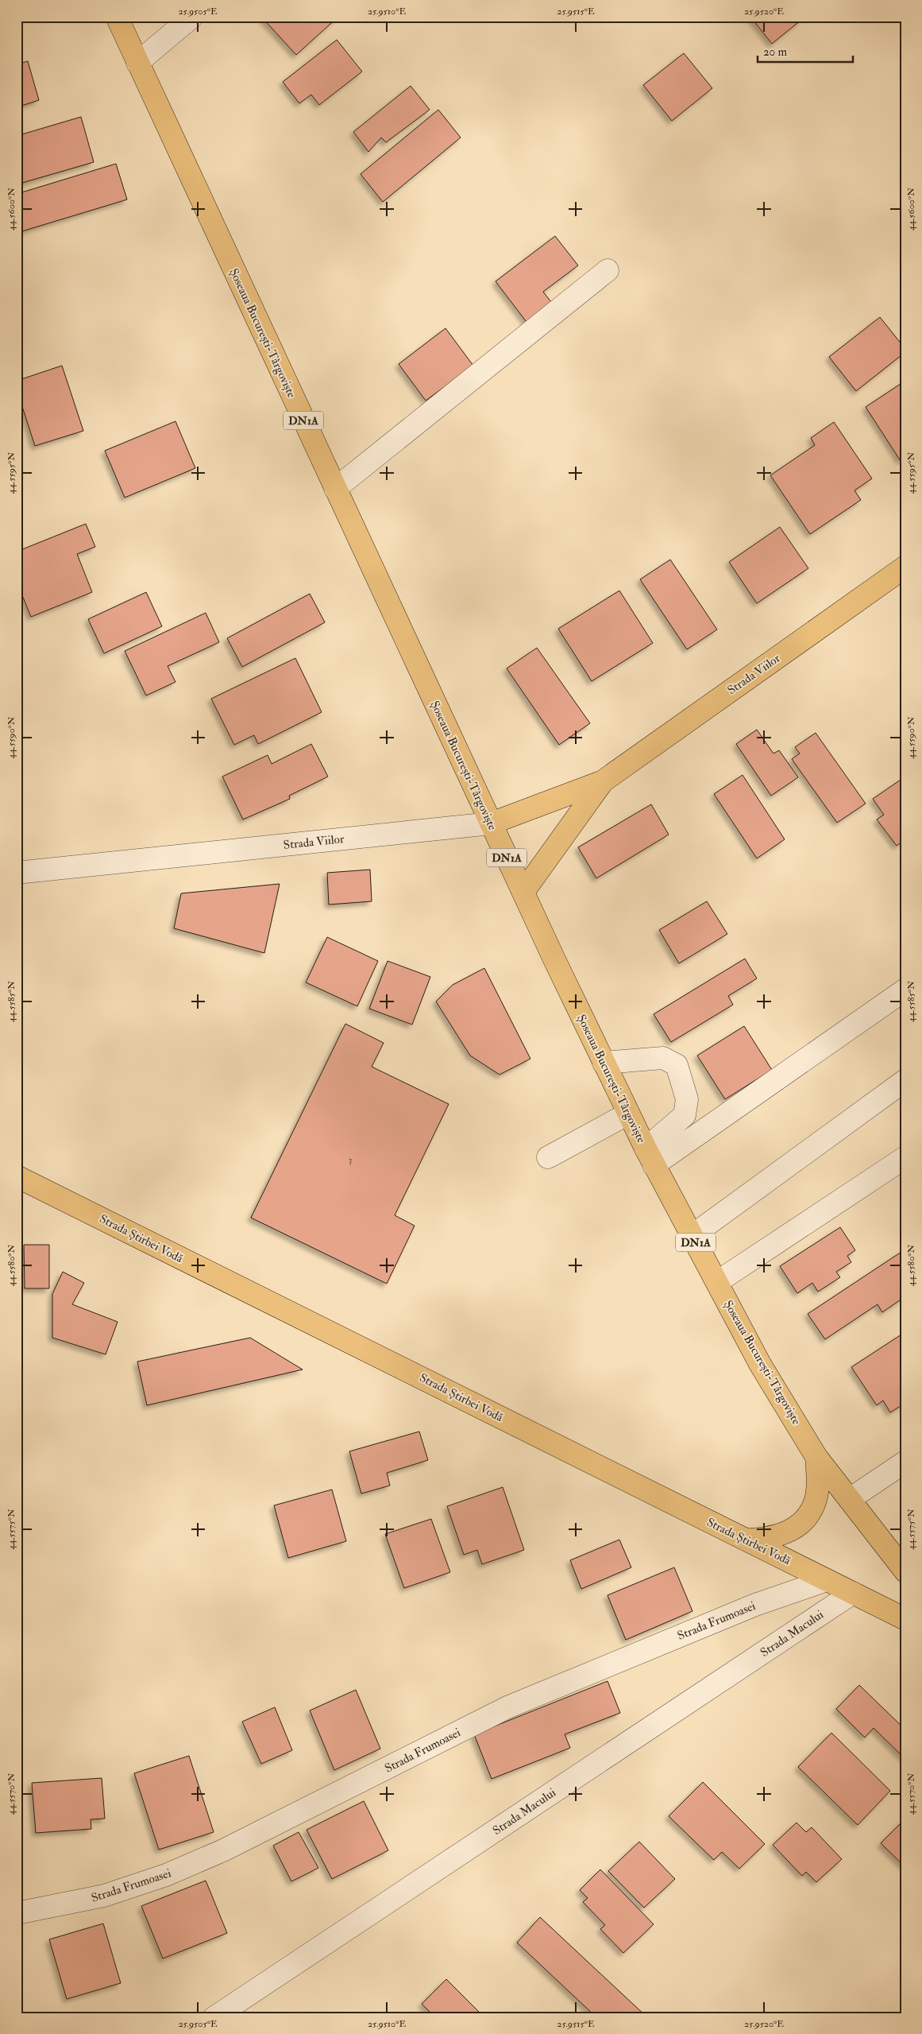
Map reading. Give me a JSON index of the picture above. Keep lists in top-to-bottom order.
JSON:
{
  "streets": {
    "main road": [
      "Șoseaua București-Târgoviște",
      "DN1A",
      "Strada Viilor",
      "Strada Știrbei Vodă"
    ],
    "street": ["Strada Frumoasei", "Strada Macului"]
  },
  "crossings": [
    ["Șoseaua București-Târgoviște", "Strada Viilor"],
    ["Strada Știrbei Vodă", "Strada Frumoasei"],
    ["Strada Știrbei Vodă", "Strada Macului"]
  ],
  "house_numbers": ["3"],
  "scale_bar": "20 m",
  "coordinates": [
    "25.9505°E",
    "25.9510°E",
    "25.9515°E",
    "25.9520°E",
    "44.5600°N",
    "44.5595°N",
    "44.5590°N",
    "44.5585°N",
    "44.5580°N",
    "44.5575°N",
    "44.5570°N"
  ]
}
